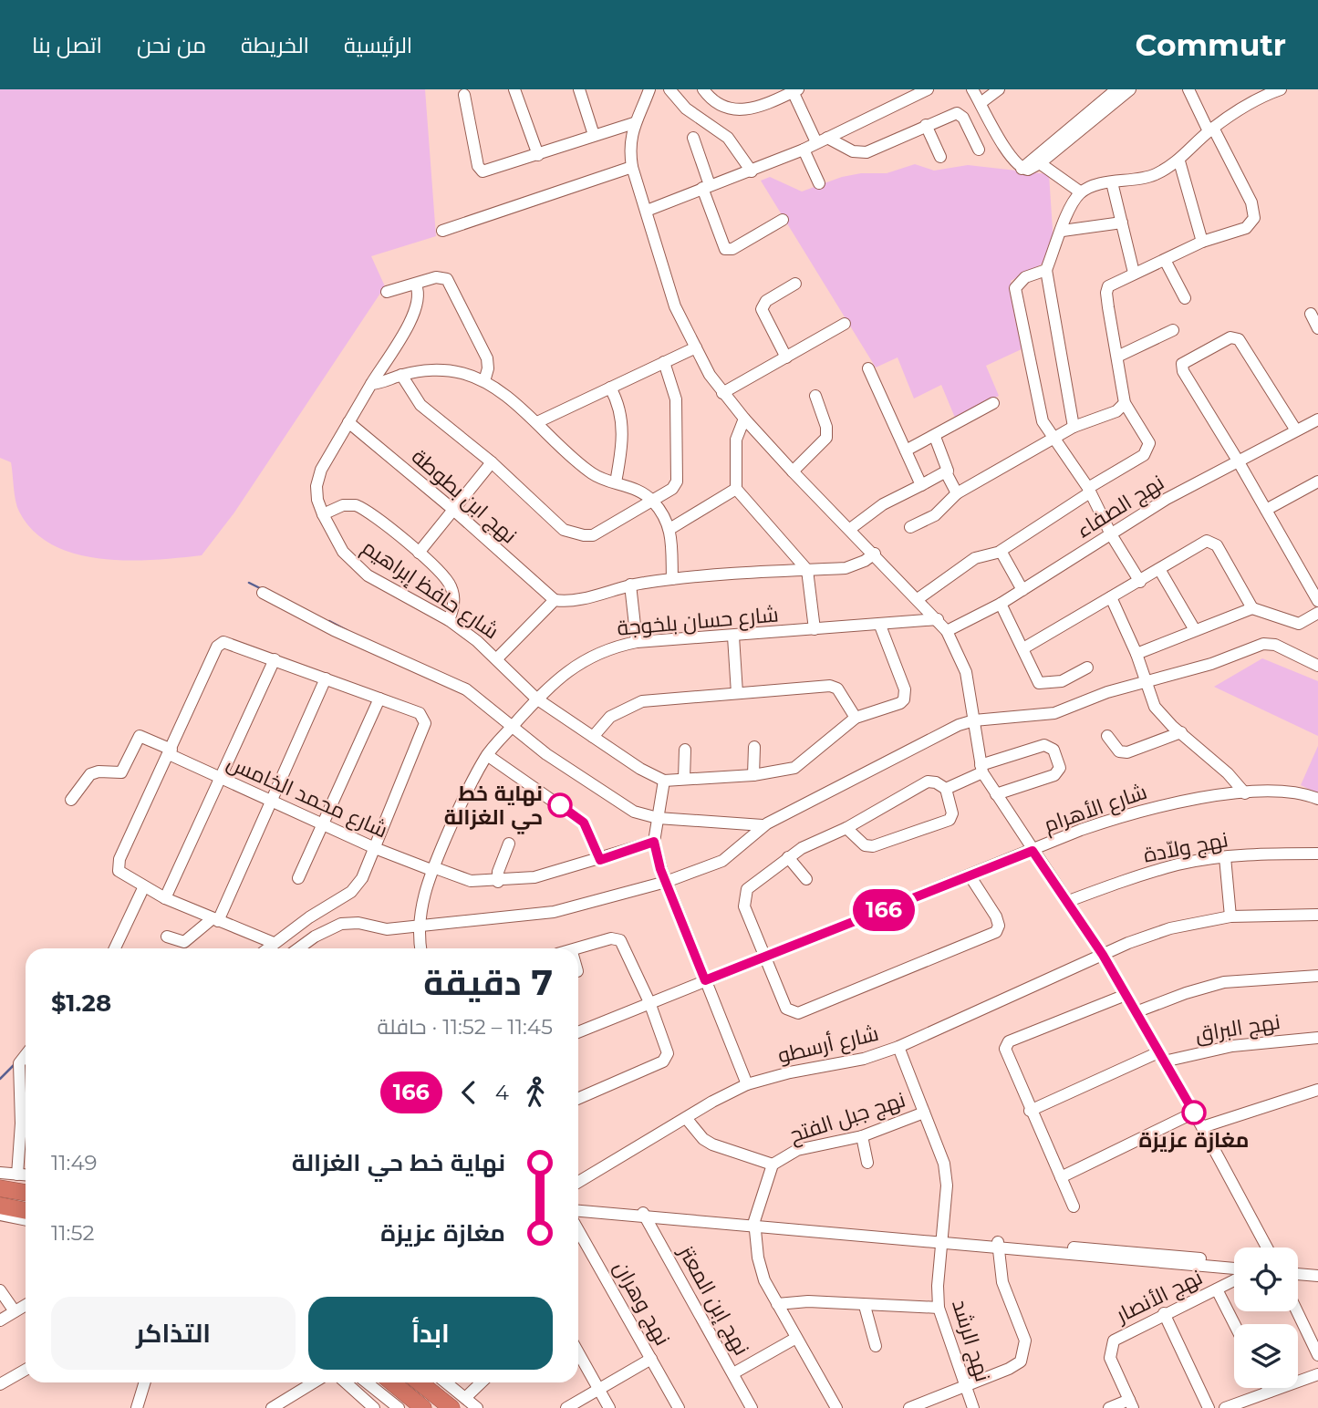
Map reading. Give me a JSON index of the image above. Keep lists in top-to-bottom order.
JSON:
{
  "streets": {
    "street": [
      "نهج ابن بطوطة",
      "نهج الصفاء",
      "شارع حافظ إبراهيم",
      "شارع حسان بلخوجة",
      "شارع محمد الخامس",
      "شارع الأهرام",
      "نهج ولاّدة",
      "نهج البراق",
      "شارع أرسطو",
      "نهج جبل الفتح",
      "نهج الأنصار",
      "نهج إبن المعتز",
      "نهج وهران",
      "نهج الرشد"
    ]
  },
  "crossings": [
    ["نهج ابن بطوطة", "شارع حافظ إبراهيم"],
    ["شارع حافظ إبراهيم", "شارع حسان بلخوجة"],
    ["شارع حسان بلخوجة", "شارع محمد الخامس"],
    ["شارع أرسطو", "نهج الرشد"],
    ["نهج جبل الفتح", "نهج الرشد"]
  ],
  "places": ["نهاية خط حي الغزالة", "مغازة عزيزة"],
  "lines": ["bus line 166"],
  "page": {
    "header": "Commutr",
    "nav": [
      "الرئيسية",
      "الخريطة",
      "من نحن",
      "اتصل بنا"
    ],
    "on_map": "166",
    "heading": ["7 دقيقة", "11:45 – 11:52 · حافلة", "$1.28"],
    "legs": ["4", "166"],
    "list": [
      {
        "name": "نهاية خط حي الغزالة",
        "value": "11:49"
      },
      {
        "name": "مغازة عزيزة",
        "value": "11:52"
      }
    ],
    "buttons": ["ابدأ", "التذاكر"]
  }
}
